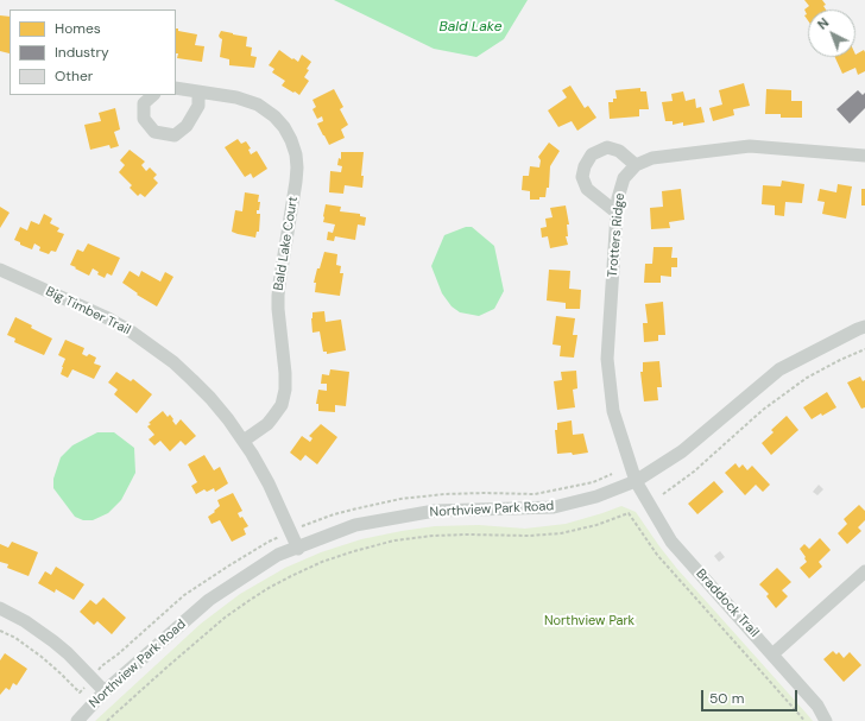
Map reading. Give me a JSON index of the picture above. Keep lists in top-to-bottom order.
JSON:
{
  "streets": {
    "street": [
      "Trotters Ridge",
      "Bald Lake Court",
      "Big Timber Trail",
      "Northview Park Road",
      "Braddock Trail"
    ]
  },
  "crossings": [
    ["Trotters Ridge", "Northview Park Road"],
    ["Trotters Ridge", "Braddock Trail"],
    ["Bald Lake Court", "Big Timber Trail"],
    ["Big Timber Trail", "Northview Park Road"],
    ["Northview Park Road", "Braddock Trail"]
  ],
  "water": ["Bald Lake"],
  "parks": ["Northview Park"],
  "legend": ["Homes", "Industry", "Other"],
  "scale_bar": "50 m",
  "north": "top left"
}
